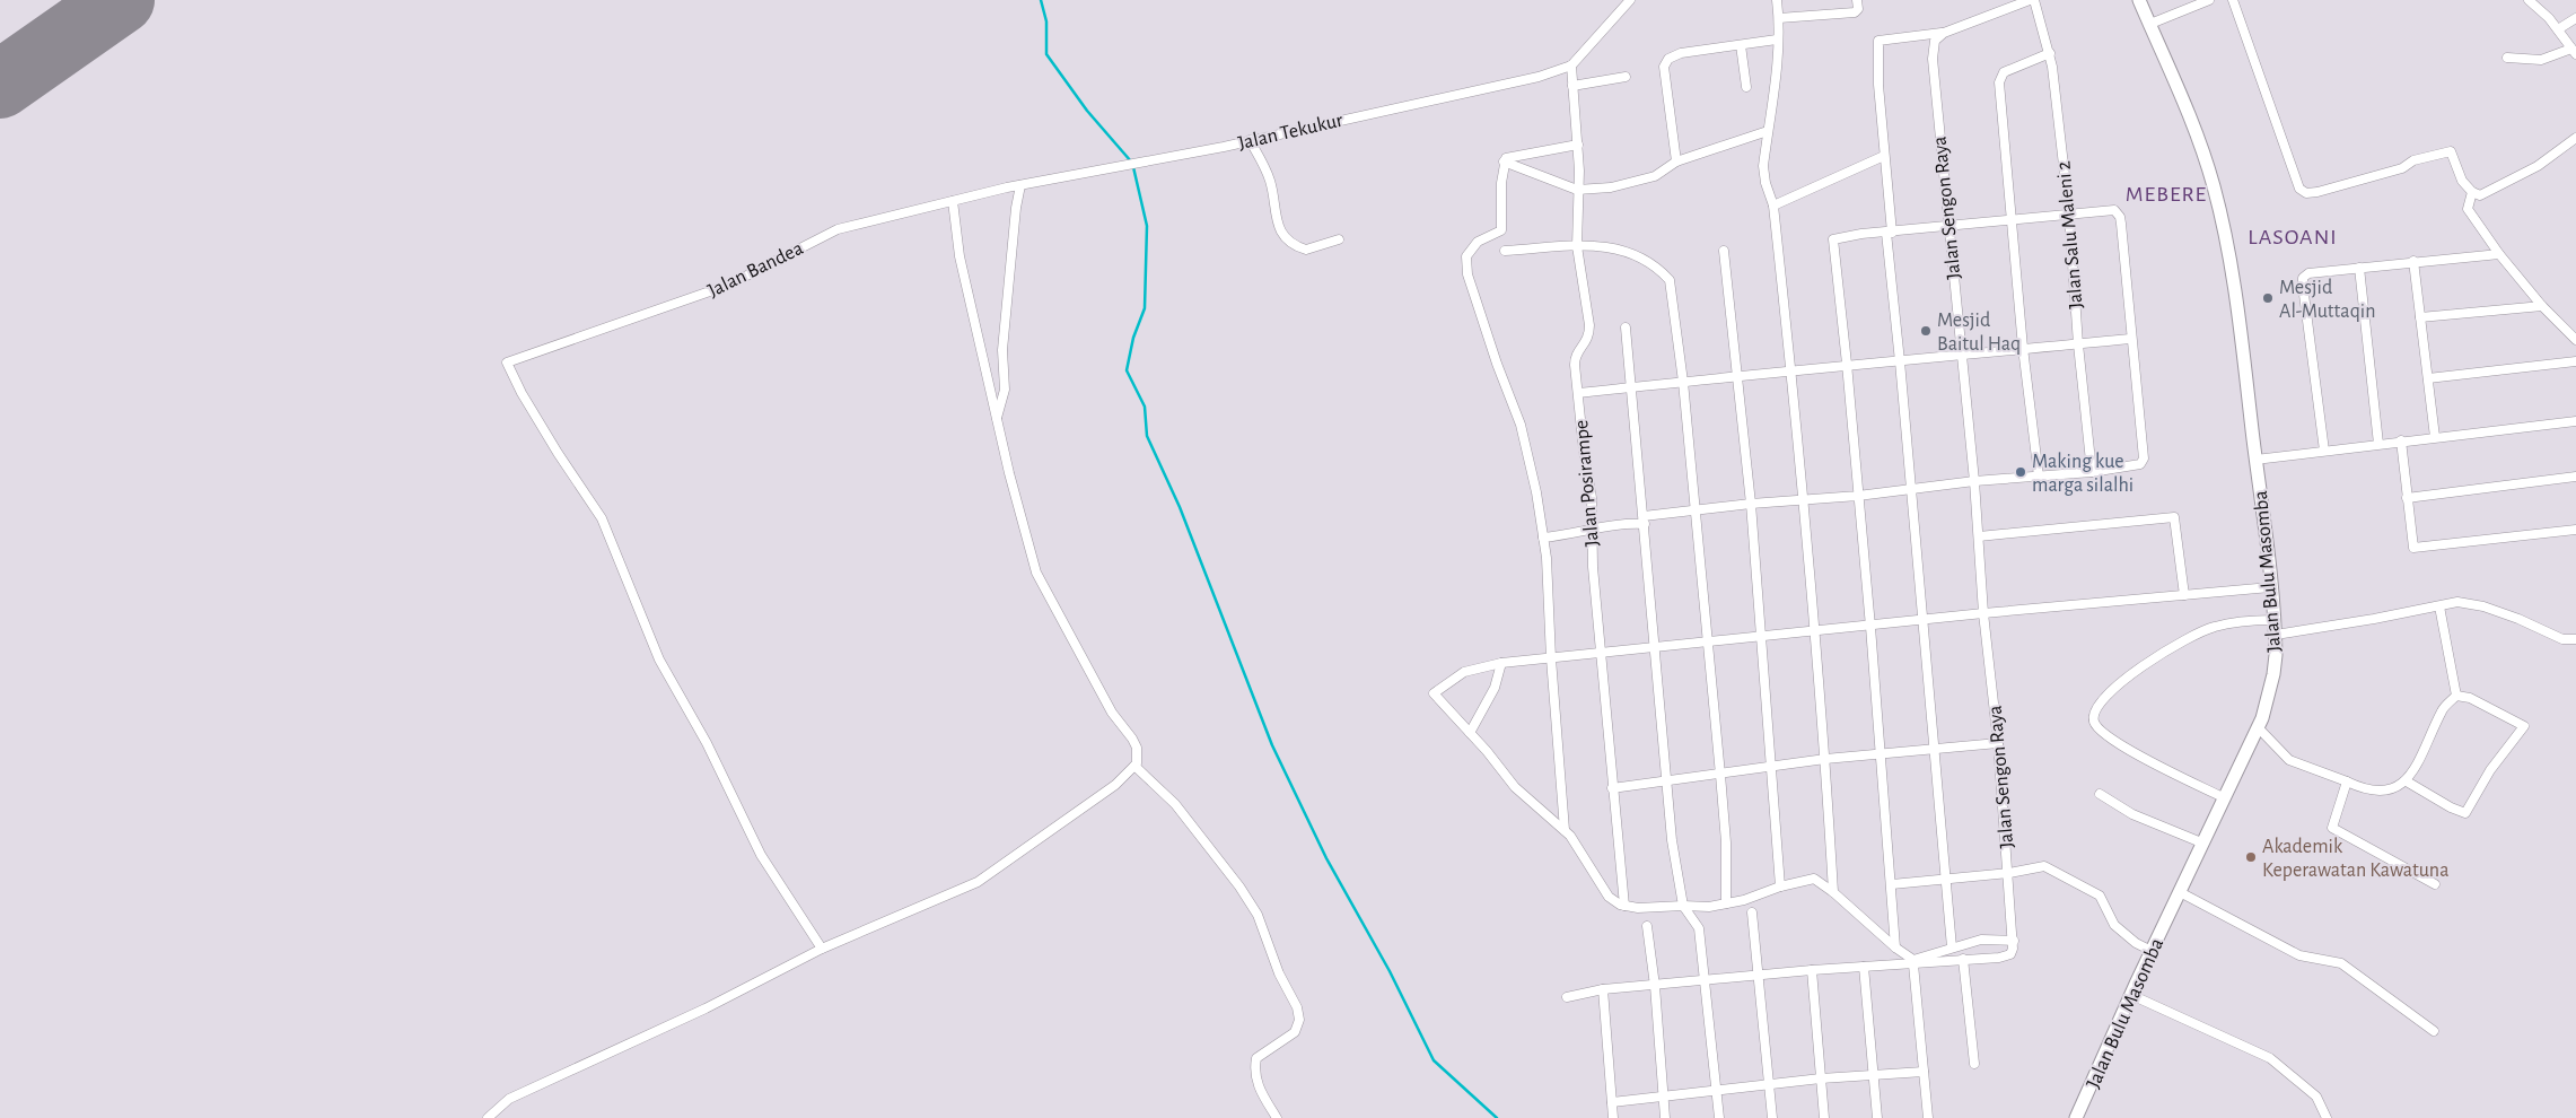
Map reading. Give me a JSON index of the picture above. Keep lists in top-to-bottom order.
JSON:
{
  "streets": {
    "street": [
      "Jalan Tekukur",
      "Jalan Sengon Raya",
      "Jalan Salu Maleni 2",
      "Jalan Bandea",
      "Jalan Posirampe",
      "Jalan Bulu Masomba"
    ]
  },
  "crossings": [
    ["Jalan Tekukur", "Jalan Bandea"],
    ["Jalan Tekukur", "Jalan Posirampe"]
  ],
  "districts": ["MEBERE", "LASOANI"],
  "places": [
    "Mesjid Al-Muttaqin",
    "Mesjid Baitul Haq",
    "Making kue marga silalhi",
    "Akademik Keperawatan Kawatuna"
  ]
}
